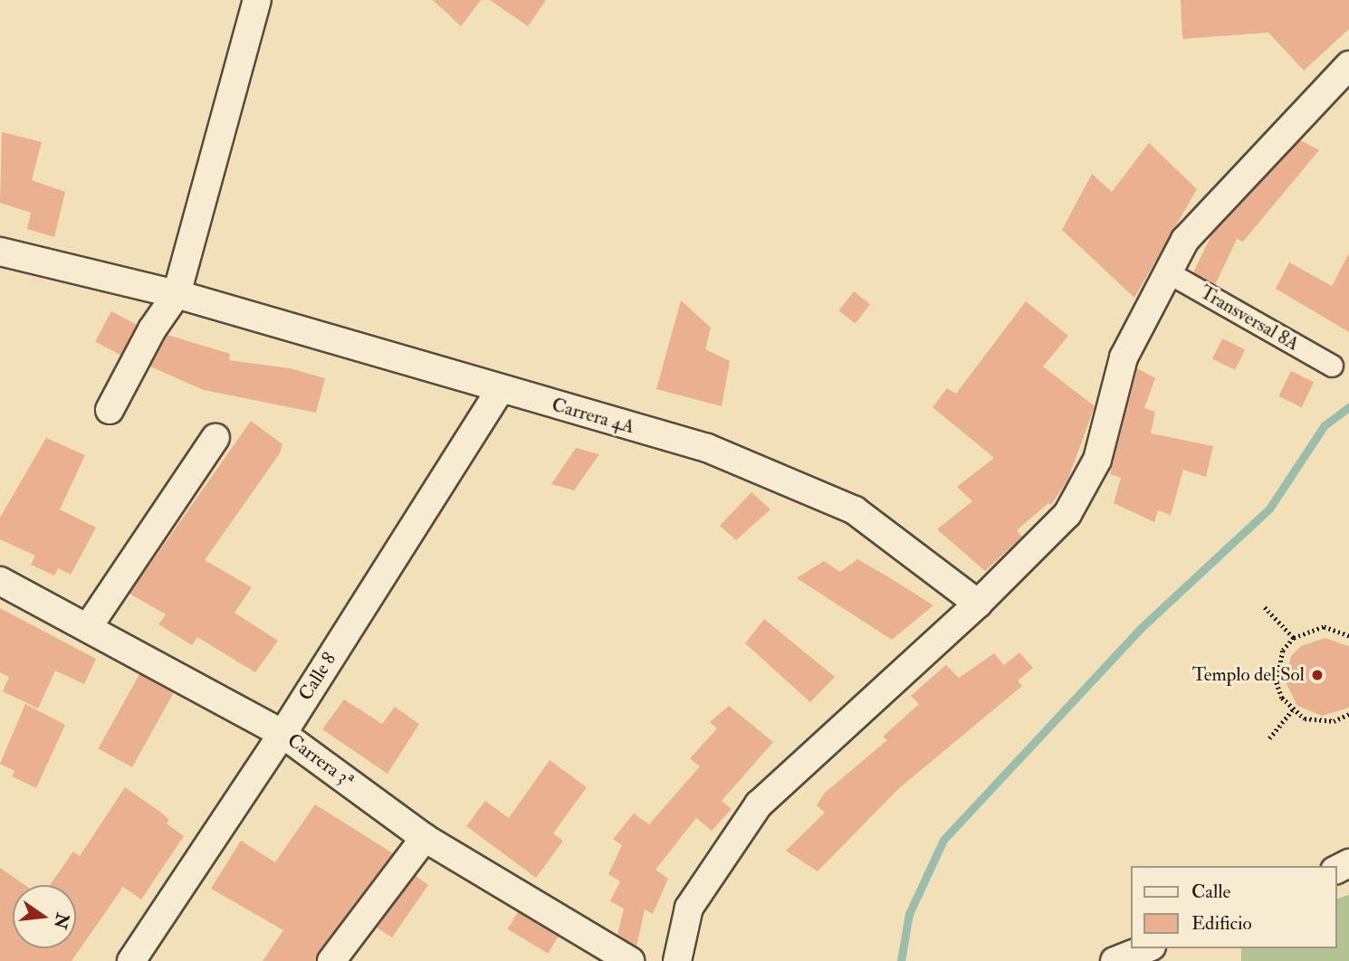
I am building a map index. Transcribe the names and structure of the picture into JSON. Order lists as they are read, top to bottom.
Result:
{
  "streets": {
    "street": [
      "Transversal 8A",
      "Carrera 4A",
      "Calle 8",
      "Carrera 3ª"
    ]
  },
  "crossings": [
    ["Carrera 4A", "Calle 8"],
    ["Calle 8", "Carrera 3ª"]
  ],
  "places": ["Templo del Sol"],
  "legend": ["Calle", "Edificio"],
  "north": "right"
}
